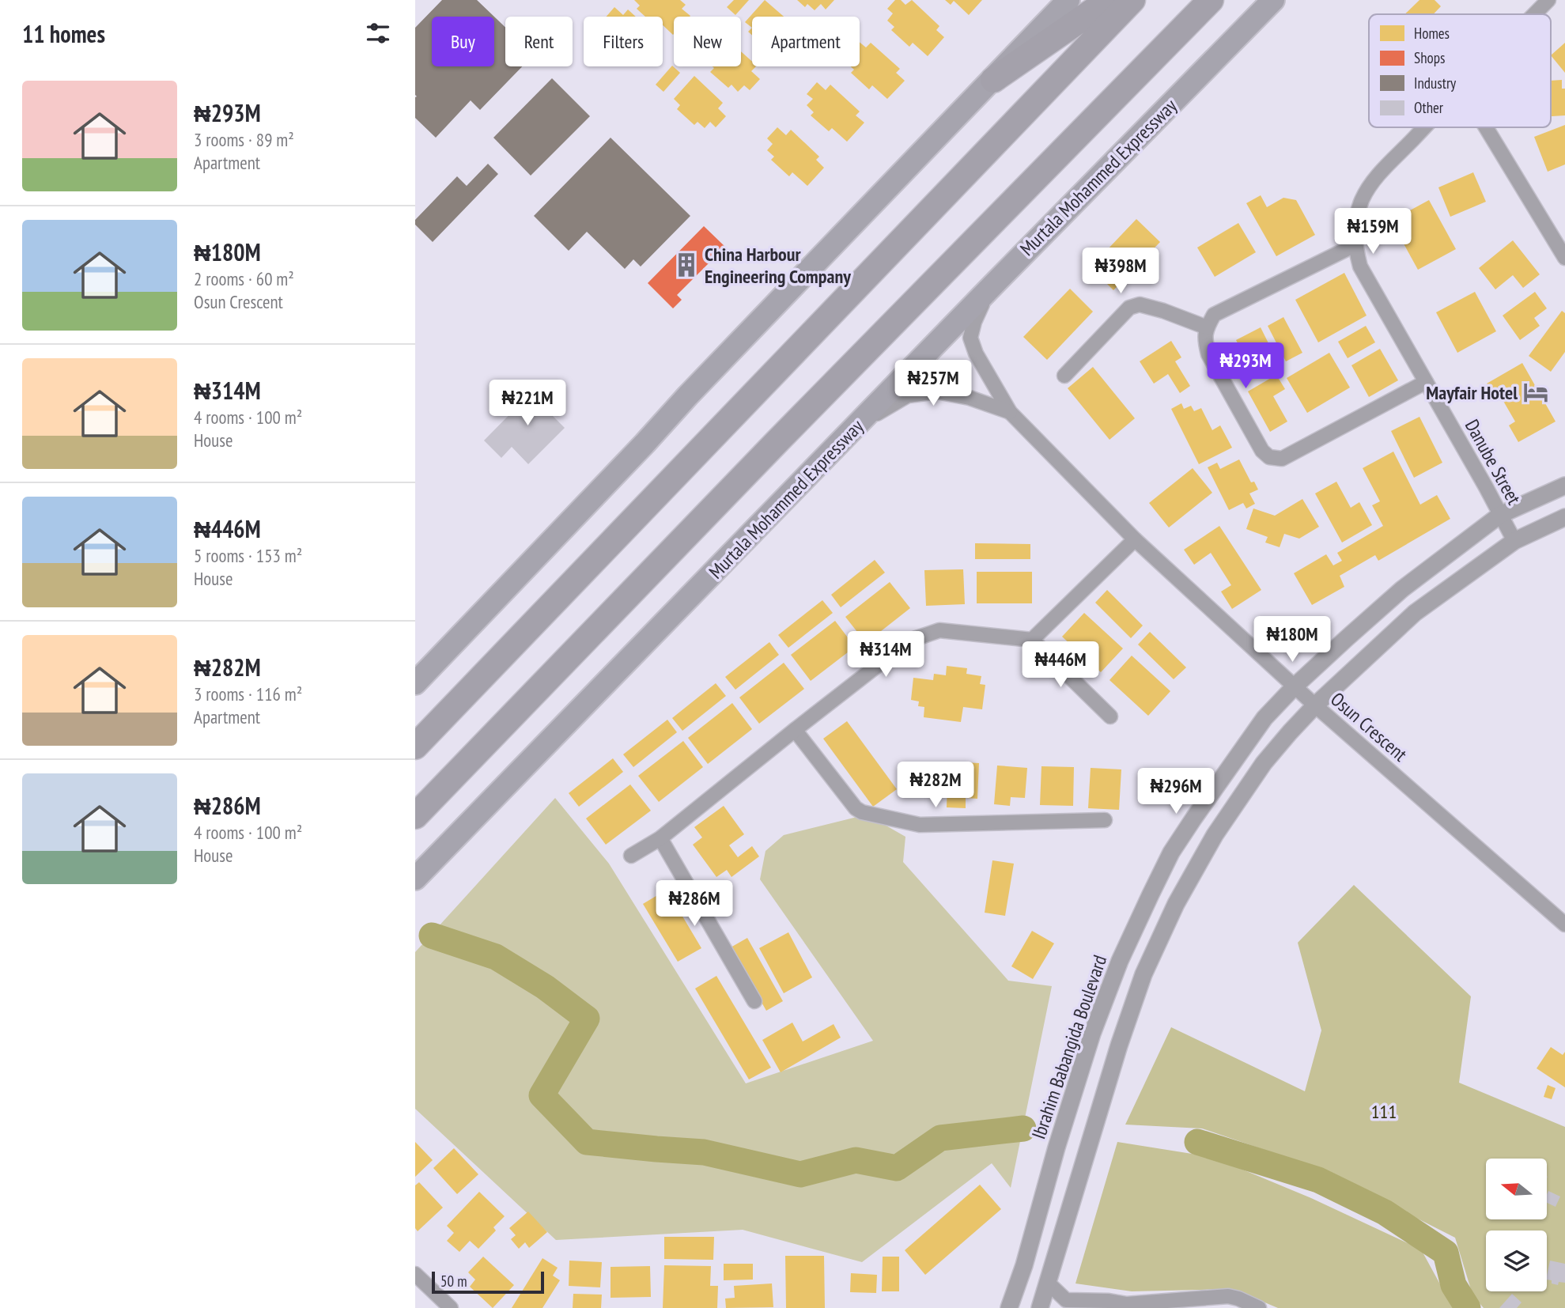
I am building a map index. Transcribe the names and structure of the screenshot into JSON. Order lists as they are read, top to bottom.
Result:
{
  "streets": {
    "highway": ["Murtala Mohammed Expressway"],
    "street": ["Danube Street", "Osun Crescent", "Ibrahim Babangida Boulevard"]
  },
  "crossings": [
    ["Danube Street", "Ibrahim Babangida Boulevard"],
    ["Osun Crescent", "Ibrahim Babangida Boulevard"]
  ],
  "parks": ["111"],
  "places": {
    "building": ["China Harbour Engineering Company"],
    "hotel": ["Mayfair Hotel"]
  },
  "legend": [
    "Homes",
    "Shops",
    "Industry",
    "Other"
  ],
  "scale_bar": "50 m",
  "north": "left",
  "page": {
    "heading": "11 homes",
    "chip": [
      "Buy",
      "Rent",
      "Filters",
      "New",
      "Apartment"
    ],
    "list": [
      {
        "name": "₦293M",
        "note": "3 rooms · 89 m² · Apartment"
      },
      {
        "name": "₦180M",
        "note": "2 rooms · 60 m² · Osun Crescent"
      },
      {
        "name": "₦314M",
        "note": "4 rooms · 100 m² · House"
      },
      {
        "name": "₦446M",
        "note": "5 rooms · 153 m² · House"
      },
      {
        "name": "₦282M",
        "note": "3 rooms · 116 m² · Apartment"
      },
      {
        "name": "₦286M",
        "note": "4 rooms · 100 m² · House"
      }
    ],
    "price": [
      "₦159M",
      "₦398M",
      "₦293M",
      "₦257M",
      "₦221M",
      "₦180M",
      "₦314M",
      "₦446M",
      "₦282M",
      "₦296M",
      "₦286M"
    ],
    "scale": "50 m"
  }
}
